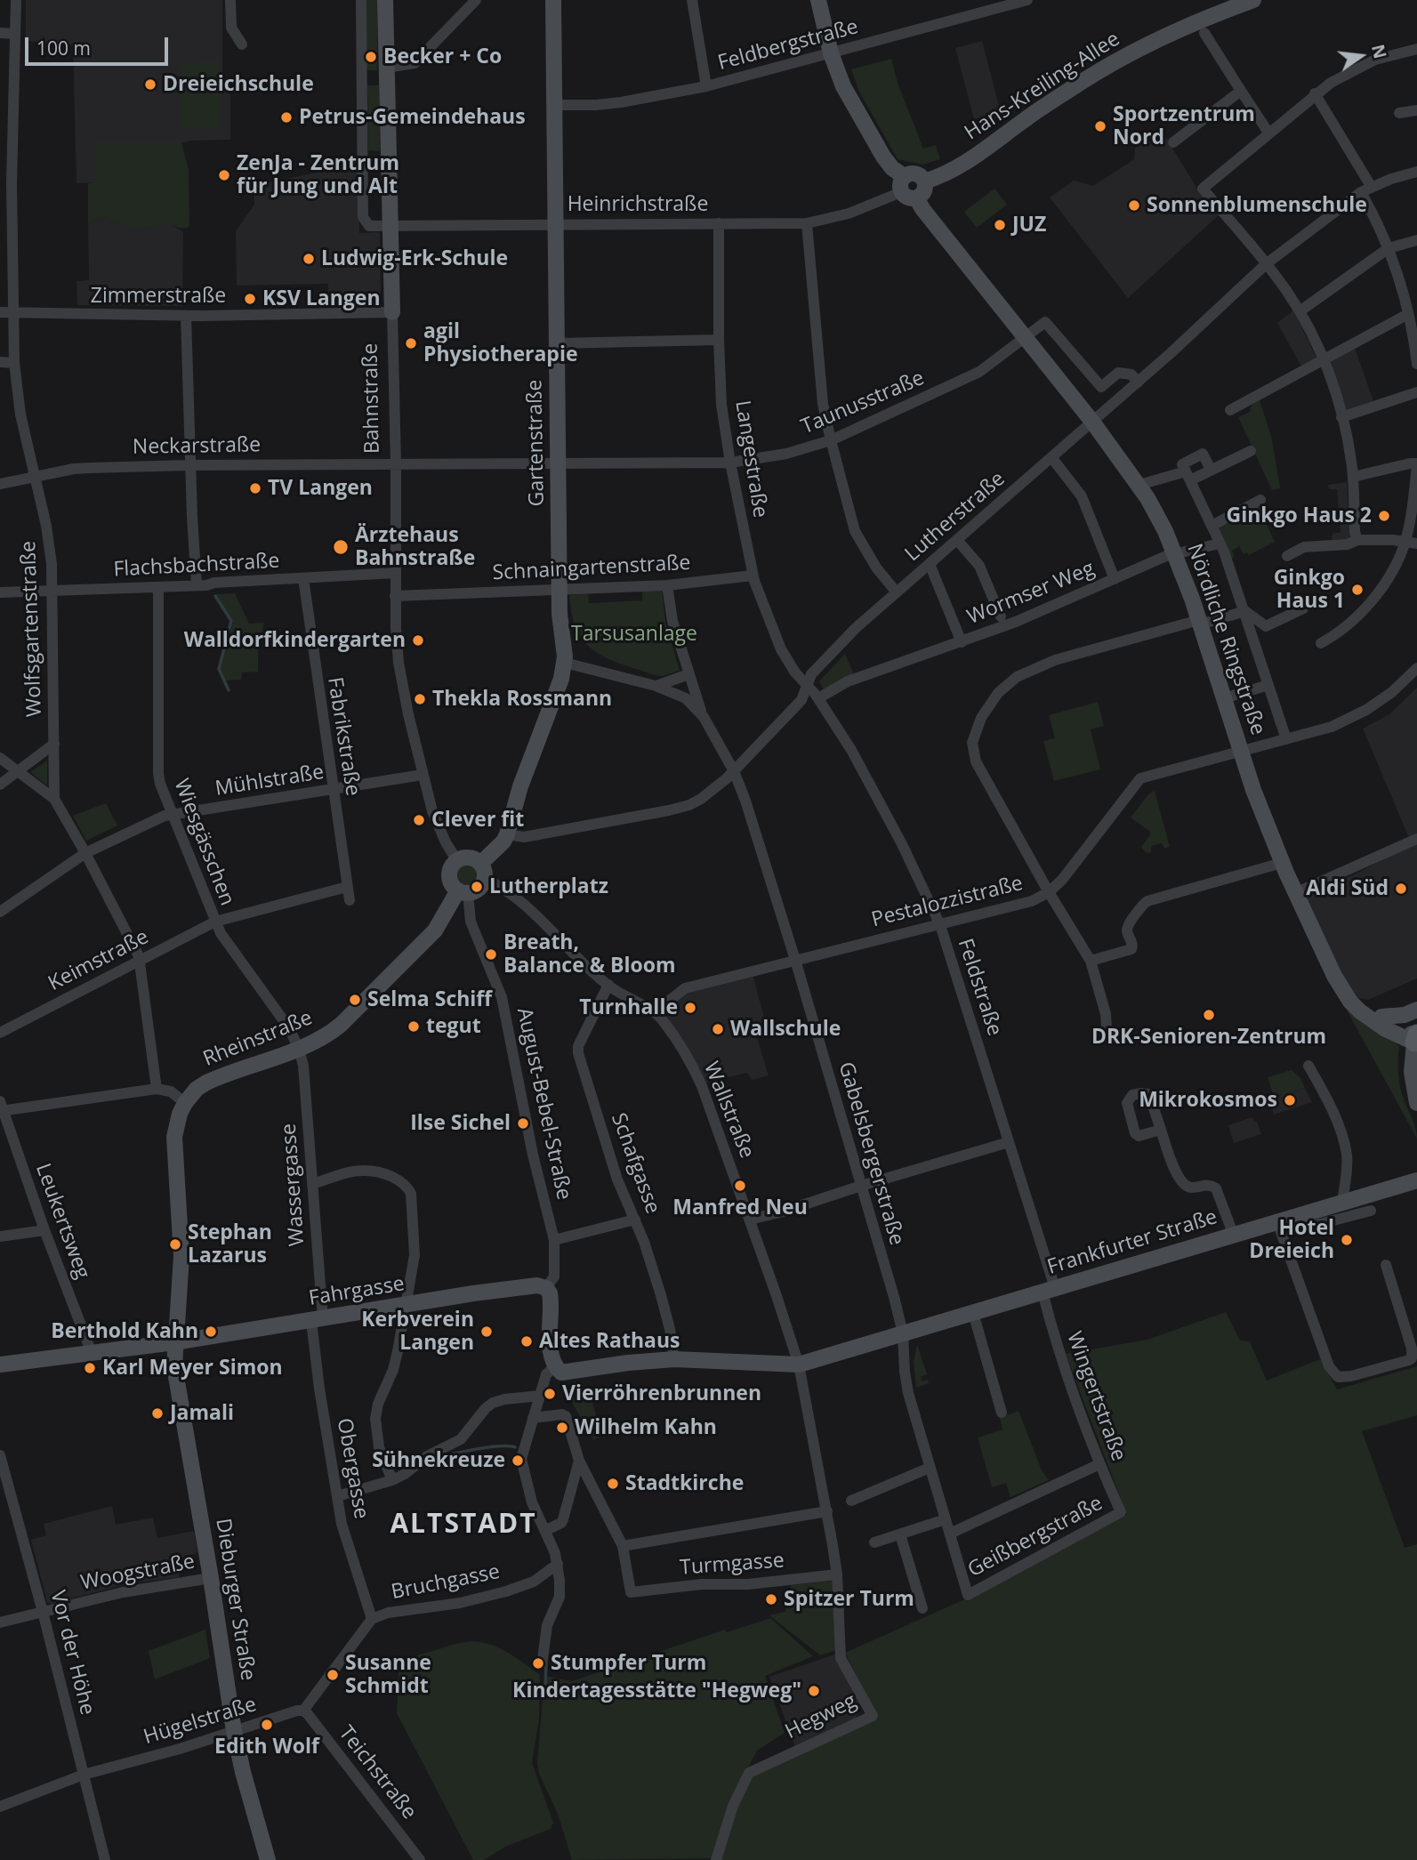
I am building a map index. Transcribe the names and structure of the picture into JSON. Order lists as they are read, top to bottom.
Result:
{
  "streets": {
    "street": [
      "Feldbergstraße",
      "Hans-Kreiling-Allee",
      "Heinrichstraße",
      "Zimmerstraße",
      "Bahnstraße",
      "Taunusstraße",
      "Gartenstraße",
      "Neckarstraße",
      "Langestraße",
      "Lutherstraße",
      "Flachsbachstraße",
      "Schnaingartenstraße",
      "Wormser Weg",
      "Wolfsgartenstraße",
      "Nördliche Ringstraße",
      "Fabrikstraße",
      "Mühlstraße",
      "Wiesgässchen",
      "Pestalozzistraße",
      "Keimstraße",
      "Feldstraße",
      "Rheinstraße",
      "August-Bebel-Straße",
      "Wallstraße",
      "Gabelsbergerstraße",
      "Schafgasse",
      "Wassergasse",
      "Leukertsweg",
      "Frankfurter Straße",
      "Fahrgasse",
      "Wingertstraße",
      "Obergasse",
      "Geißbergstraße",
      "Turmgasse",
      "Woogstraße",
      "Bruchgasse",
      "Dieburger Straße",
      "Vor der Höhe",
      "Hegweg",
      "Hügelstraße",
      "Teichstraße"
    ]
  },
  "crossings": [
    ["Feldbergstraße", "Gartenstraße"],
    ["Feldbergstraße", "Nördliche Ringstraße"],
    ["Heinrichstraße", "Bahnstraße"],
    ["Heinrichstraße", "Gartenstraße"],
    ["Heinrichstraße", "Langestraße"],
    ["Heinrichstraße", "Nördliche Ringstraße"],
    ["Zimmerstraße", "Bahnstraße"],
    ["Zimmerstraße", "Wolfsgartenstraße"],
    ["Bahnstraße", "Taunusstraße"],
    ["Bahnstraße", "Gartenstraße"],
    ["Bahnstraße", "Neckarstraße"],
    ["Bahnstraße", "Flachsbachstraße"],
    ["Bahnstraße", "Schnaingartenstraße"],
    ["Bahnstraße", "Mühlstraße"],
    ["Bahnstraße", "Rheinstraße"],
    ["Bahnstraße", "August-Bebel-Straße"],
    ["Bahnstraße", "Wallstraße"],
    ["Taunusstraße", "Gartenstraße"],
    ["Taunusstraße", "Neckarstraße"],
    ["Taunusstraße", "Langestraße"],
    ["Taunusstraße", "Lutherstraße"],
    ["Taunusstraße", "Nördliche Ringstraße"],
    ["Gartenstraße", "Lutherstraße"],
    ["Gartenstraße", "Schnaingartenstraße"],
    ["Gartenstraße", "Rheinstraße"],
    ["Gartenstraße", "August-Bebel-Straße"],
    ["Gartenstraße", "Wallstraße"],
    ["Neckarstraße", "Wolfsgartenstraße"],
    ["Langestraße", "Lutherstraße"],
    ["Langestraße", "Schnaingartenstraße"],
    ["Langestraße", "Feldstraße"],
    ["Lutherstraße", "Wormser Weg"],
    ["Lutherstraße", "Nördliche Ringstraße"],
    ["Lutherstraße", "Feldstraße"],
    ["Lutherstraße", "Gabelsbergerstraße"],
    ["Flachsbachstraße", "Wolfsgartenstraße"],
    ["Flachsbachstraße", "Fabrikstraße"],
    ["Flachsbachstraße", "Wiesgässchen"],
    ["Wormser Weg", "Nördliche Ringstraße"],
    ["Wormser Weg", "Feldstraße"],
    ["Wolfsgartenstraße", "Mühlstraße"],
    ["Wolfsgartenstraße", "Keimstraße"],
    ["Nördliche Ringstraße", "Pestalozzistraße"],
    ["Fabrikstraße", "Mühlstraße"],
    ["Fabrikstraße", "Keimstraße"],
    ["Mühlstraße", "Wiesgässchen"],
    ["Wiesgässchen", "Keimstraße"],
    ["Wiesgässchen", "Rheinstraße"],
    ["Wiesgässchen", "Wassergasse"],
    ["Pestalozzistraße", "Feldstraße"],
    ["Pestalozzistraße", "Wallstraße"],
    ["Pestalozzistraße", "Gabelsbergerstraße"],
    ["Feldstraße", "Frankfurter Straße"],
    ["Feldstraße", "Wingertstraße"],
    ["Rheinstraße", "August-Bebel-Straße"],
    ["Rheinstraße", "Wallstraße"],
    ["Rheinstraße", "Wassergasse"],
    ["Rheinstraße", "Fahrgasse"],
    ["Rheinstraße", "Dieburger Straße"],
    ["August-Bebel-Straße", "Wallstraße"],
    ["August-Bebel-Straße", "Fahrgasse"],
    ["Wallstraße", "Schafgasse"],
    ["Wallstraße", "Frankfurter Straße"],
    ["Wallstraße", "Hegweg"],
    ["Gabelsbergerstraße", "Frankfurter Straße"],
    ["Gabelsbergerstraße", "Geißbergstraße"],
    ["Schafgasse", "Frankfurter Straße"],
    ["Wassergasse", "Fahrgasse"],
    ["Wassergasse", "Obergasse"],
    ["Leukertsweg", "Fahrgasse"],
    ["Frankfurter Straße", "Wingertstraße"],
    ["Frankfurter Straße", "Hegweg"],
    ["Fahrgasse", "Obergasse"],
    ["Fahrgasse", "Dieburger Straße"],
    ["Wingertstraße", "Geißbergstraße"],
    ["Obergasse", "Bruchgasse"],
    ["Turmgasse", "Hegweg"],
    ["Woogstraße", "Dieburger Straße"],
    ["Woogstraße", "Vor der Höhe"],
    ["Dieburger Straße", "Hügelstraße"],
    ["Vor der Höhe", "Hügelstraße"],
    ["Hügelstraße", "Teichstraße"]
  ],
  "districts": ["ALTSTADT"],
  "parks": ["Tarsusanlage"],
  "places": [
    "Becker + Co",
    "Dreieichschule",
    "Petrus-Gemeindehaus",
    "Sportzentrum Nord",
    "ZenJa - Zentrum für Jung und Alt",
    "Sonnenblumenschule",
    "JUZ",
    "Ludwig-Erk-Schule",
    "KSV Langen",
    "agil Physiotherapie",
    "TV Langen",
    "Ginkgo Haus 2",
    "Ärztehaus Bahnstraße",
    "Ginkgo Haus 1",
    "Walldorfkindergarten",
    "Thekla Rossmann",
    "Clever fit",
    "Lutherplatz",
    "Aldi Süd",
    "Breath, Balance & Bloom",
    "Selma Schiff",
    "Turnhalle",
    "DRK-Senioren-Zentrum",
    "tegut",
    "Wallschule",
    "Mikrokosmos",
    "Ilse Sichel",
    "Manfred Neu",
    "Hotel Dreieich",
    "Stephan Lazarus",
    "Berthold Kahn",
    "Kerbverein Langen",
    "Altes Rathaus",
    "Karl Meyer Simon",
    "Vierröhrenbrunnen",
    "Jamali",
    "Wilhelm Kahn",
    "Sühnekreuze",
    "Stadtkirche",
    "Spitzer Turm",
    "Stumpfer Turm",
    "Susanne Schmidt",
    "Kindertagesstätte \"Hegweg\"",
    "Edith Wolf"
  ],
  "scale_bar": "100 m",
  "north": "right"
}
